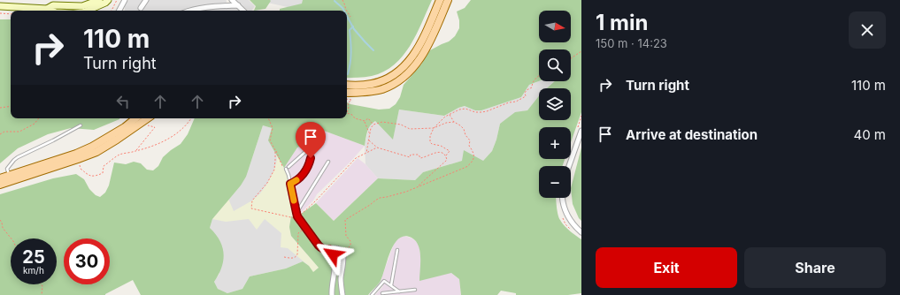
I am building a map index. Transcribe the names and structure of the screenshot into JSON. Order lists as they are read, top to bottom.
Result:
{
  "north": "right",
  "page": {
    "heading": ["1 min", "150 m · 14:23"],
    "map_buttons": ["+", "−"],
    "turn": ["110 m", "Turn right"],
    "list": [
      {
        "name": "Turn right",
        "value": "110 m"
      },
      {
        "name": "Arrive at destination",
        "value": "40 m"
      }
    ],
    "speed": "25 km/h",
    "limit": "30",
    "buttons": ["Exit", "Share"]
  }
}
